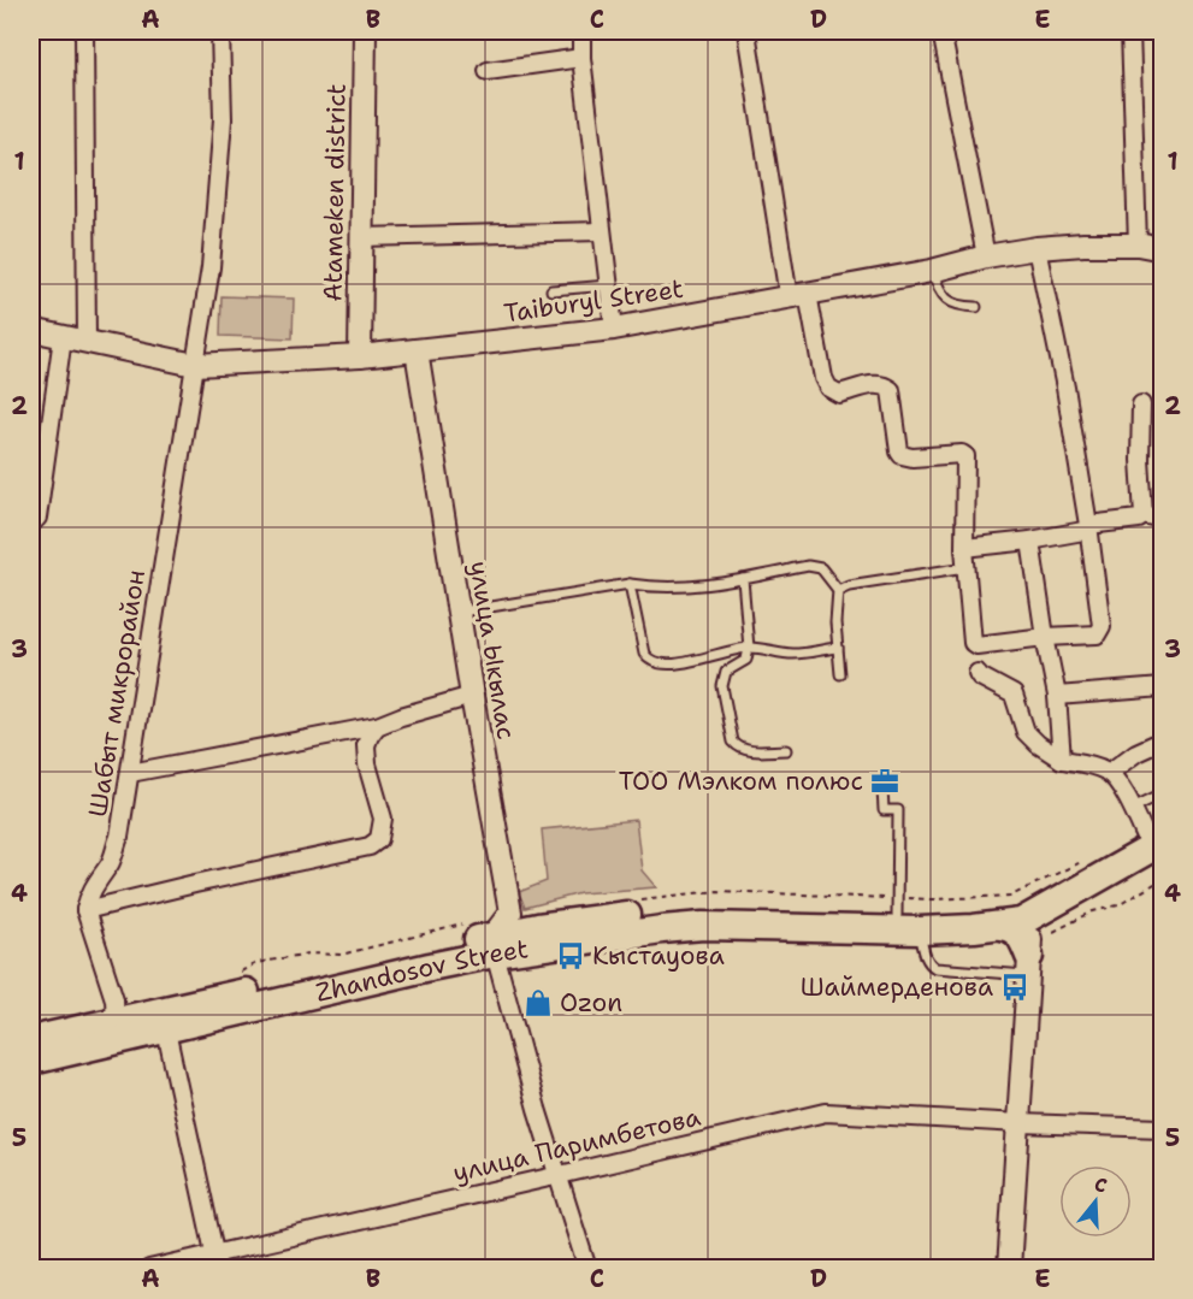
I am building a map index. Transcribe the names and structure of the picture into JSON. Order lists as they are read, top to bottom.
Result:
{
  "streets": {
    "main road": ["Zhandosov Street"],
    "street": [
      "Atameken district",
      "Taiburyl Street",
      "улица Ыкылас",
      "Шабыт микрорайон",
      "улица Паримбетова"
    ]
  },
  "crossings": [
    ["Atameken district", "Taiburyl Street"],
    ["Taiburyl Street", "улица Ыкылас"],
    ["Taiburyl Street", "Шабыт микрорайон"],
    ["улица Ыкылас", "Zhandosov Street"]
  ],
  "places": {
    "office": ["ТОО Мэлком полюс"],
    "bus stop": ["Кыстауова", "Шаймерденова"],
    "shop": ["Ozon"]
  },
  "north": "top",
  "grid": {
    "columns": [
      "A",
      "B",
      "C",
      "D",
      "E"
    ],
    "rows": [
      "1",
      "2",
      "3",
      "4",
      "5"
    ]
  }
}
